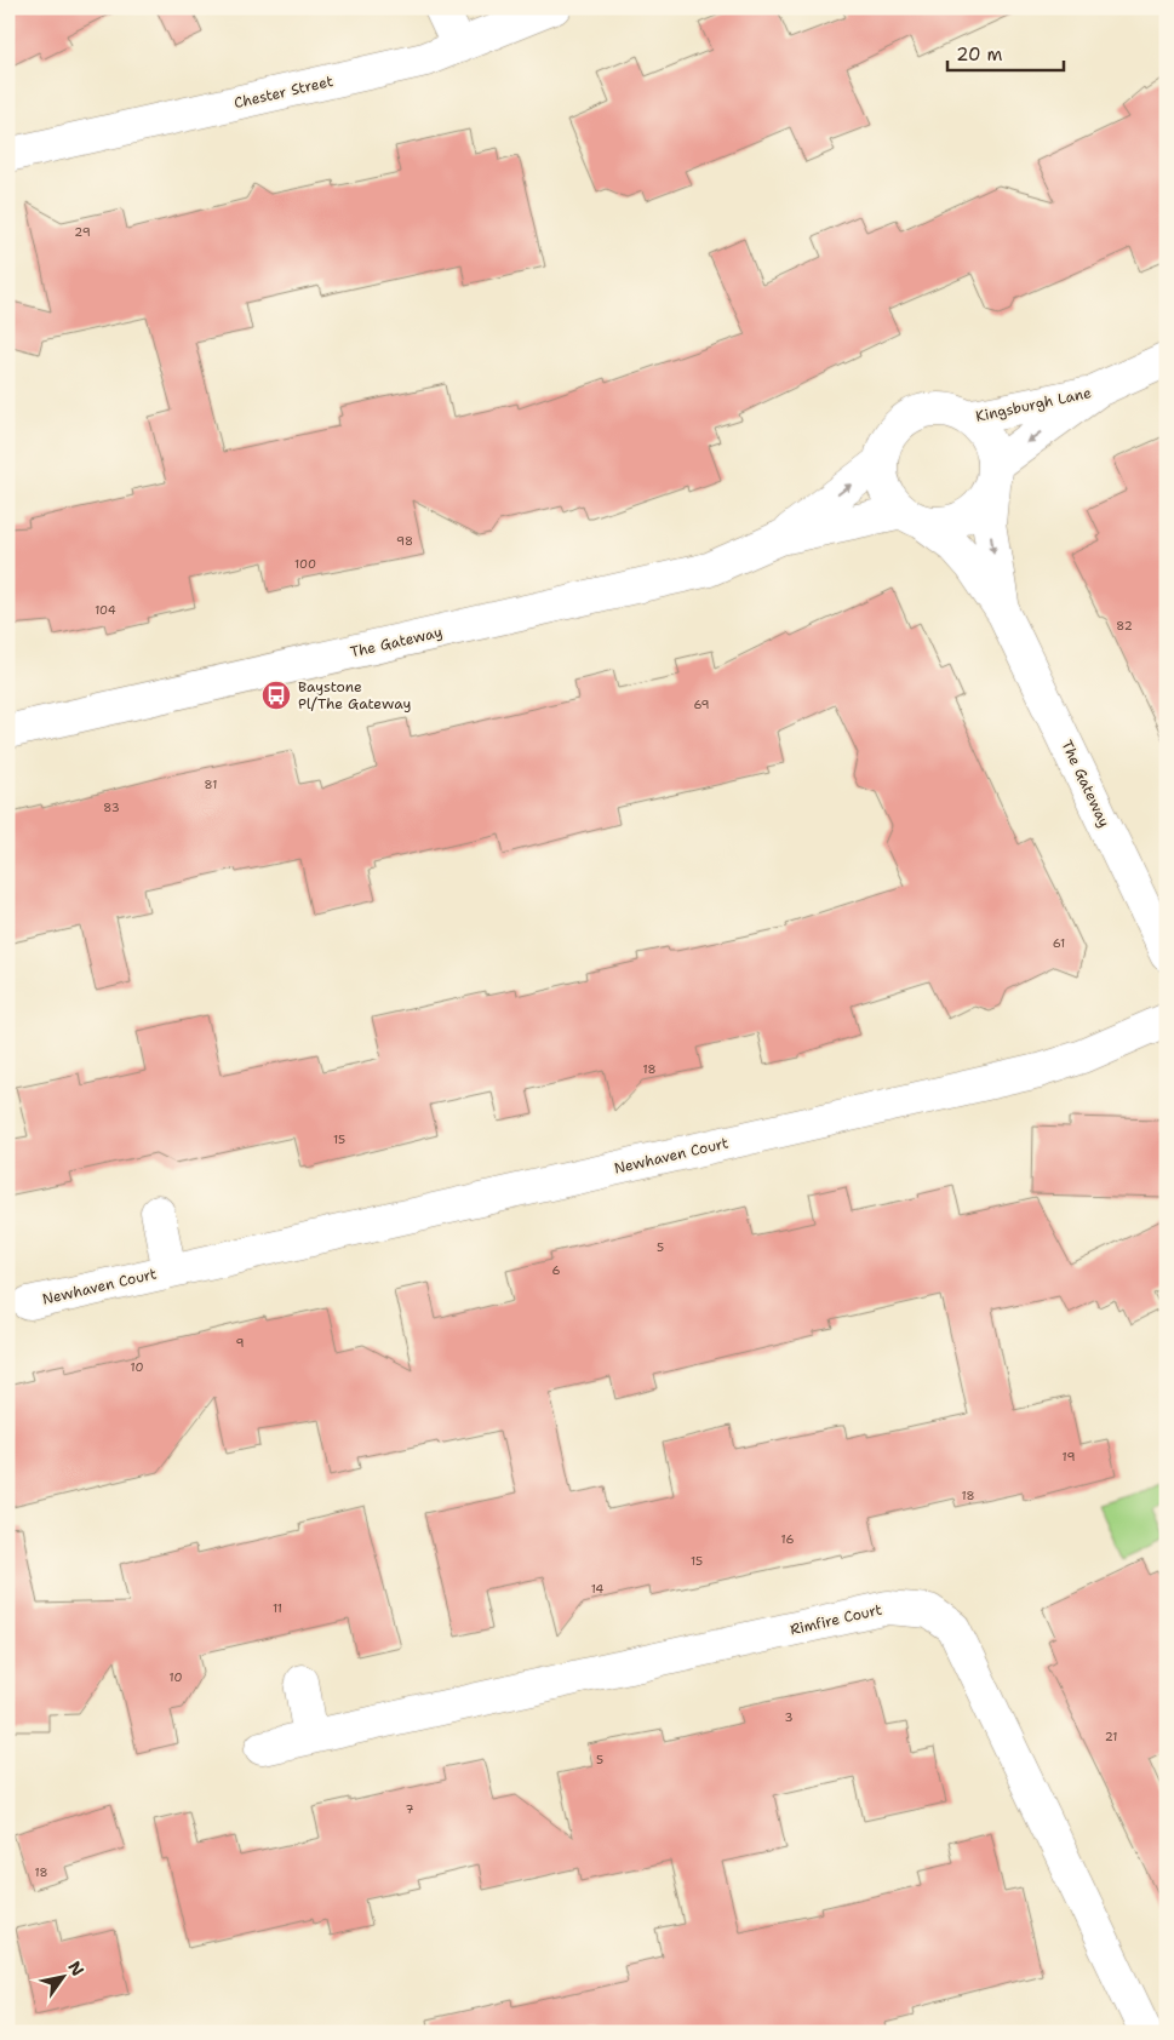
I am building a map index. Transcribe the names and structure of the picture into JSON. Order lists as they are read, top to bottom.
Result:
{
  "streets": {
    "street": [
      "Chester Street",
      "Kingsburgh Lane",
      "The Gateway",
      "Newhaven Court",
      "Rimfire Court"
    ]
  },
  "crossings": [
    ["Kingsburgh Lane", "The Gateway"]
  ],
  "one_way": ["Kingsburgh Lane"],
  "places": {
    "bus stop": ["Baystone Pl/The Gateway"]
  },
  "house_numbers": [
    "29",
    "98",
    "100",
    "104",
    "82",
    "69",
    "81",
    "83",
    "61",
    "18",
    "15",
    "5",
    "6",
    "9",
    "10",
    "19",
    "18",
    "16",
    "15",
    "14",
    "11",
    "10",
    "3",
    "21",
    "5",
    "7",
    "18"
  ],
  "scale_bar": "20 m",
  "north": "top right"
}
